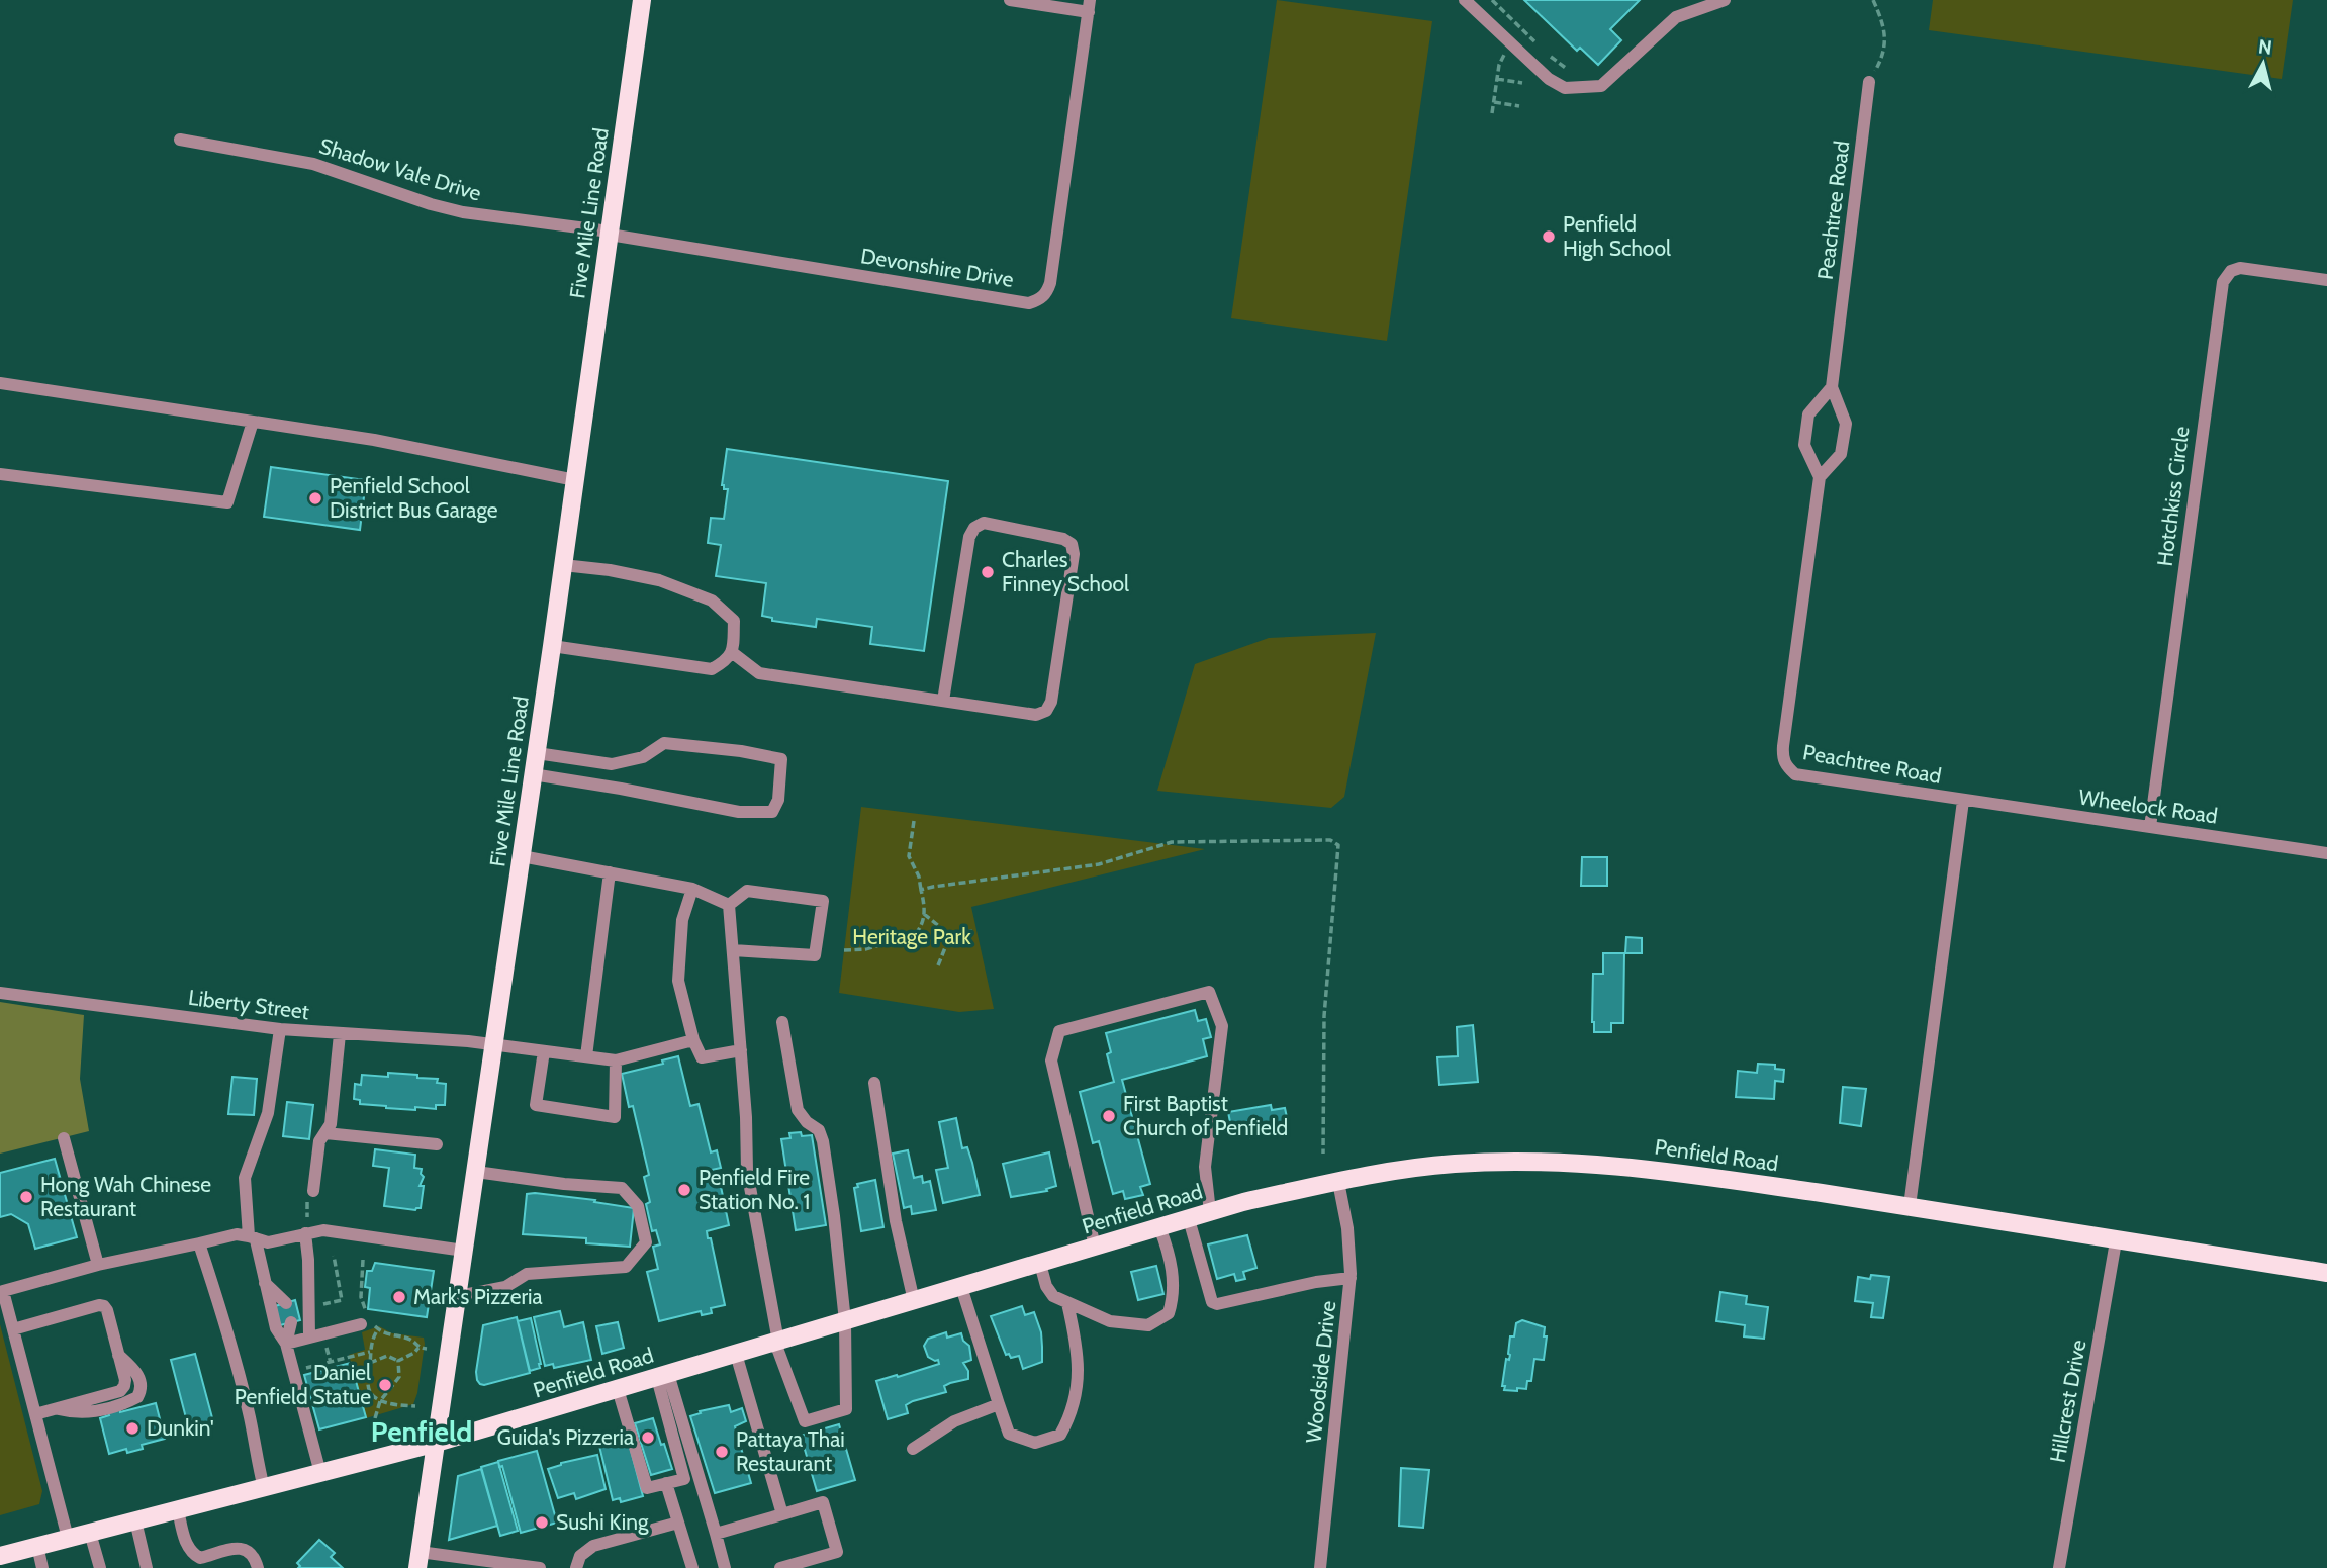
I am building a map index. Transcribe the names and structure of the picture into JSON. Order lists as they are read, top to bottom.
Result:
{
  "streets": {
    "main road": ["Five Mile Line Road", "Penfield Road"],
    "street": [
      "Shadow Vale Drive",
      "Peachtree Road",
      "Devonshire Drive",
      "Hotchkiss Circle",
      "Wheelock Road",
      "Liberty Street",
      "Woodside Drive",
      "Hillcrest Drive"
    ]
  },
  "crossings": [
    ["Shadow Vale Drive", "Five Mile Line Road"],
    ["Shadow Vale Drive", "Devonshire Drive"],
    ["Peachtree Road", "Wheelock Road"],
    ["Peachtree Road", "Penfield Road"],
    ["Five Mile Line Road", "Devonshire Drive"],
    ["Five Mile Line Road", "Liberty Street"],
    ["Five Mile Line Road", "Penfield Road"],
    ["Hotchkiss Circle", "Wheelock Road"],
    ["Penfield Road", "Woodside Drive"],
    ["Penfield Road", "Hillcrest Drive"]
  ],
  "districts": ["Penfield"],
  "parks": ["Heritage Park"],
  "places": [
    "Penfield High School",
    "Penfield School District Bus Garage",
    "Charles Finney School",
    "First Baptist Church of Penfield",
    "Penfield Fire Station No. 1",
    "Hong Wah Chinese Restaurant",
    "Mark's Pizzeria",
    "Daniel Penfield Statue",
    "Dunkin'",
    "Guida's Pizzeria",
    "Pattaya Thai Restaurant",
    "Sushi King"
  ],
  "north": "top"
}
